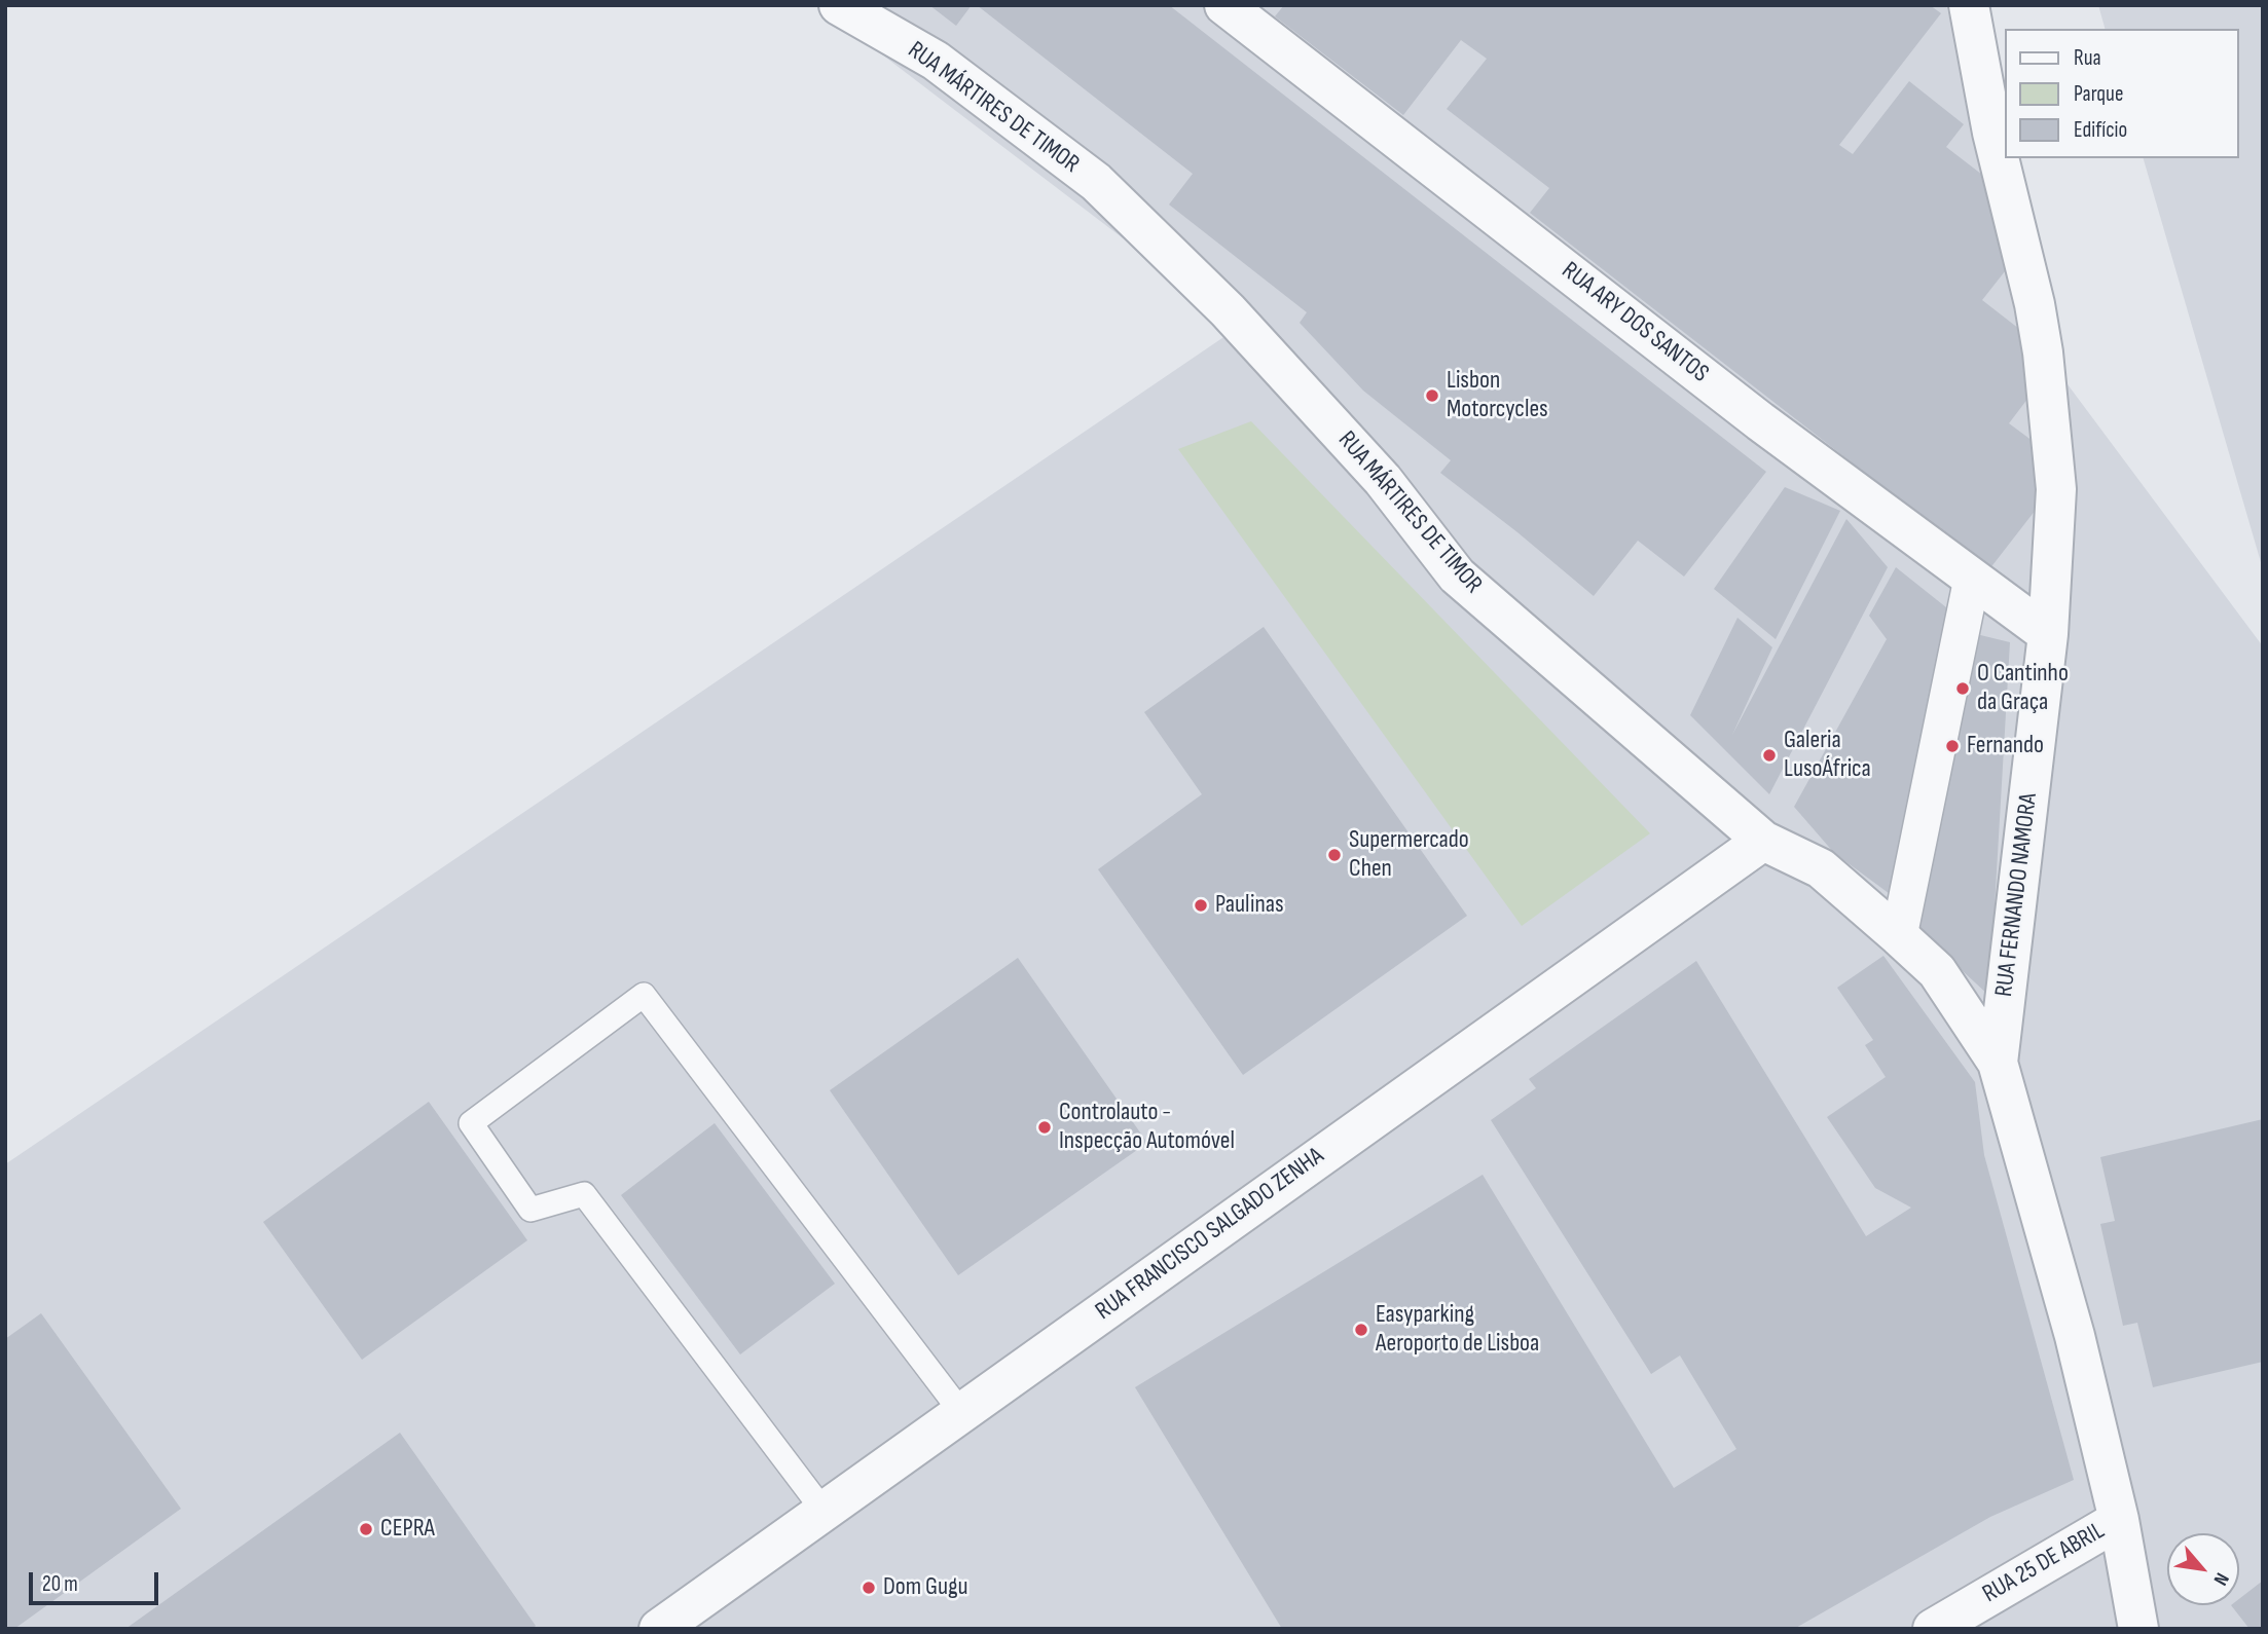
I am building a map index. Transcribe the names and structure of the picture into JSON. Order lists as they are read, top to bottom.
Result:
{
  "streets": {
    "street": [
      "RUA MÁRTIRES DE TIMOR",
      "RUA ARY DOS SANTOS",
      "RUA FERNANDO NAMORA",
      "RUA FRANCISCO SALGADO ZENHA",
      "RUA 25 DE ABRIL"
    ]
  },
  "crossings": [
    ["RUA MÁRTIRES DE TIMOR", "RUA FERNANDO NAMORA"],
    ["RUA MÁRTIRES DE TIMOR", "RUA FRANCISCO SALGADO ZENHA"],
    ["RUA ARY DOS SANTOS", "RUA FERNANDO NAMORA"],
    ["RUA FERNANDO NAMORA", "RUA 25 DE ABRIL"]
  ],
  "places": [
    "Lisbon Motorcycles",
    "O Cantinho da Graça",
    "Fernando",
    "Galeria LusoÁfrica",
    "Supermercado Chen",
    "Paulinas",
    "Controlauto - Inspecção Automóvel",
    "Easyparking Aeroporto de Lisboa",
    "CEPRA",
    "Dom Gugu"
  ],
  "legend": ["Rua", "Parque", "Edifício"],
  "scale_bar": "20 m",
  "north": "bottom right"
}
